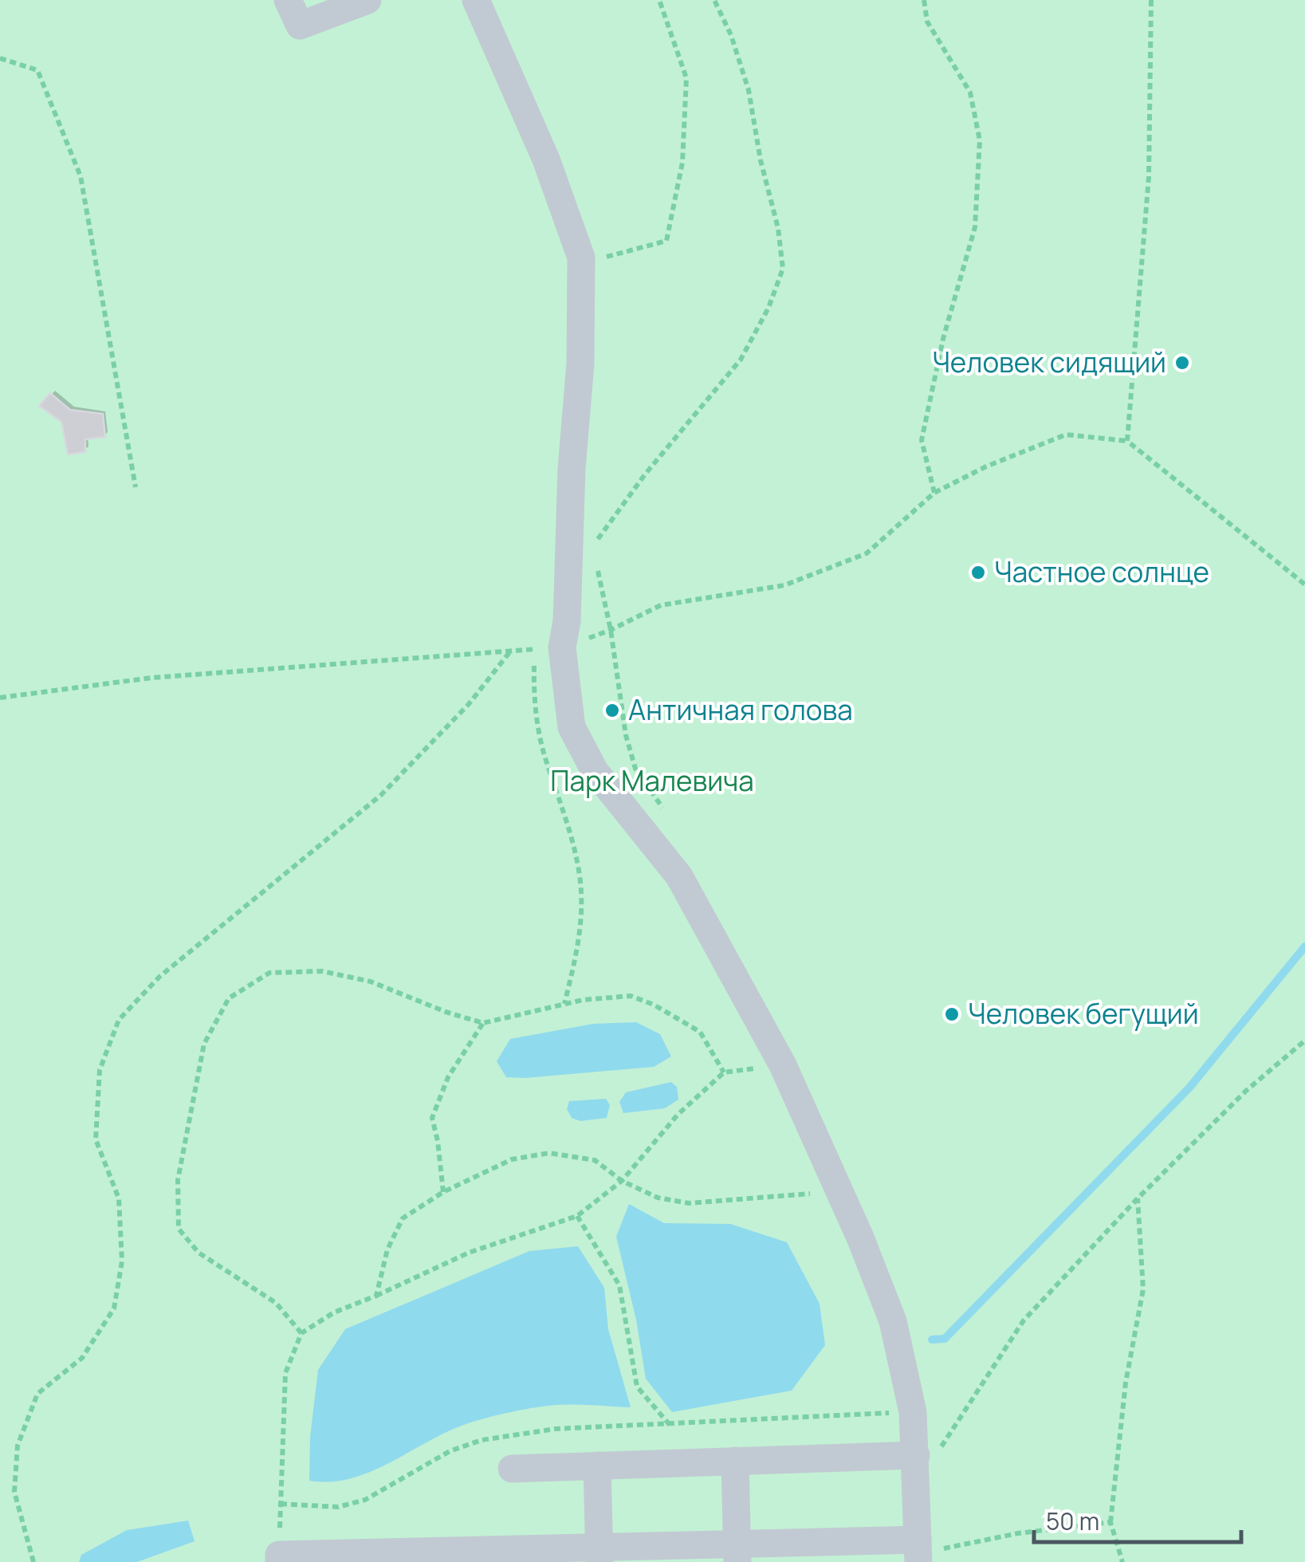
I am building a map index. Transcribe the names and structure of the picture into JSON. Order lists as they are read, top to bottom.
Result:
{
  "parks": ["Парк Малевича"],
  "places": [
    "Человек сидящий",
    "Частное солнце",
    "Античная голова",
    "Человек бегущий"
  ],
  "scale_bar": "50 m"
}
